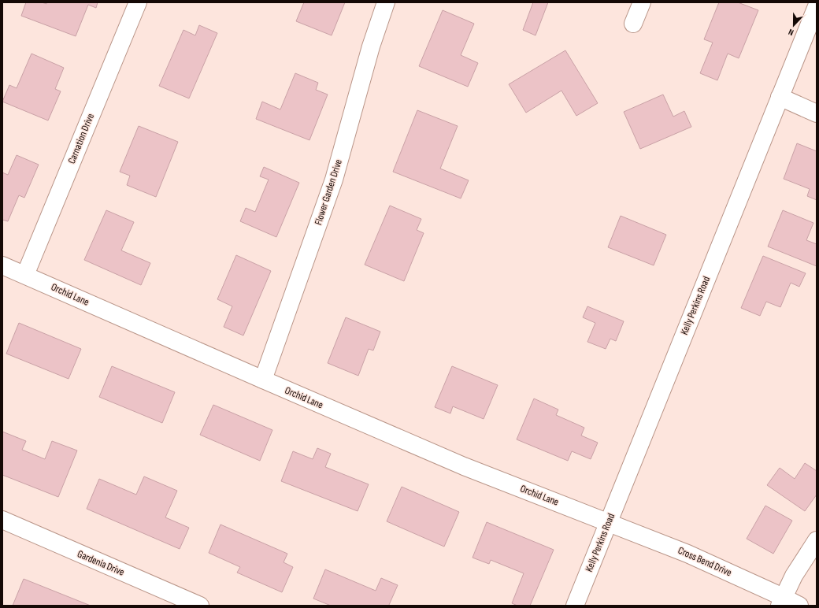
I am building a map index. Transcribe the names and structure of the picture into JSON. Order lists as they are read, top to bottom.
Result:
{
  "streets": {
    "street": [
      "Carnation Drive",
      "Flower Garden Drive",
      "Orchid Lane",
      "Kelly Perkins Road",
      "Cross Bend Drive",
      "Gardenia Drive"
    ]
  },
  "crossings": [
    ["Carnation Drive", "Orchid Lane"],
    ["Flower Garden Drive", "Orchid Lane"],
    ["Orchid Lane", "Kelly Perkins Road"],
    ["Orchid Lane", "Cross Bend Drive"],
    ["Kelly Perkins Road", "Cross Bend Drive"]
  ],
  "north": "bottom"
}
